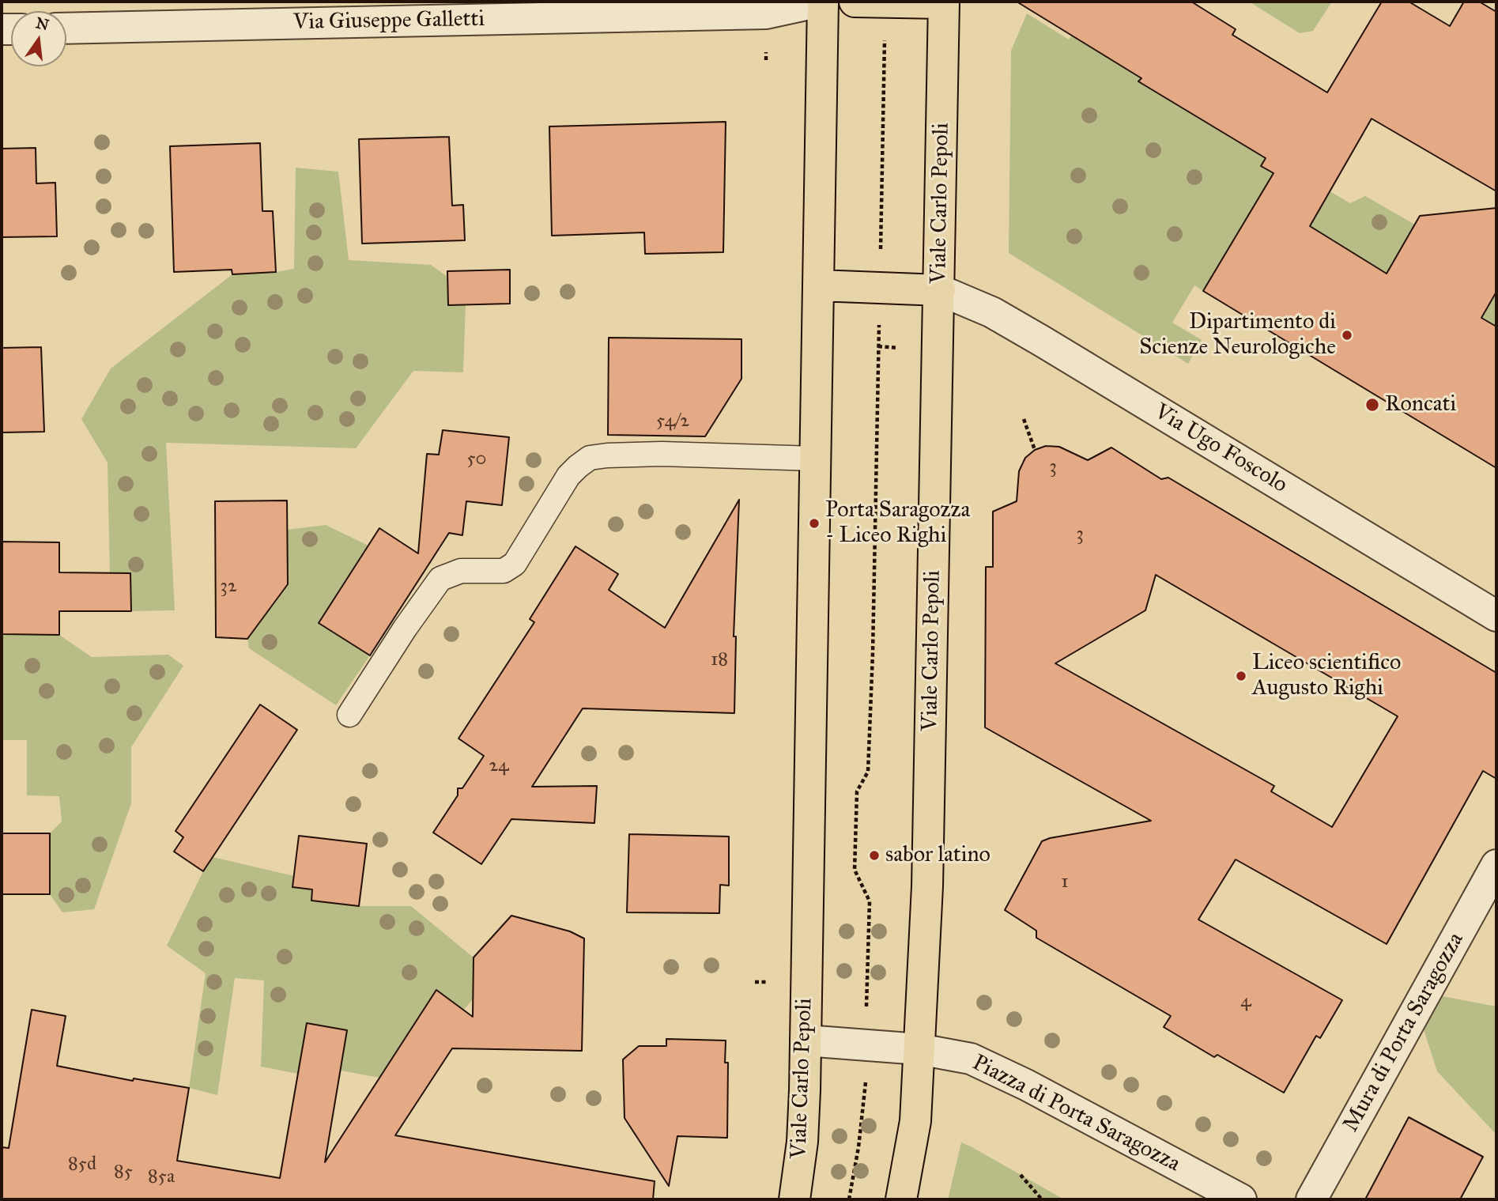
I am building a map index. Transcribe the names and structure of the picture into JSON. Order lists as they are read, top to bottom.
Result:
{
  "streets": {
    "main road": ["Viale Carlo Pepoli"],
    "street": [
      "Via Giuseppe Galletti",
      "Via Ugo Foscolo",
      "Mura di Porta Saragozza",
      "Piazza di Porta Saragozza"
    ]
  },
  "crossings": [
    ["Via Giuseppe Galletti", "Viale Carlo Pepoli"],
    ["Viale Carlo Pepoli", "Via Ugo Foscolo"],
    ["Viale Carlo Pepoli", "Piazza di Porta Saragozza"]
  ],
  "places": [
    "Dipartimento di Scienze Neurologiche",
    "Roncati",
    "Porta Saragozza - Liceo Righi",
    "Liceo scientifico Augusto Righi",
    "sabor latino"
  ],
  "house_numbers": [
    "54/2",
    "50",
    "3",
    "3",
    "32",
    "18",
    "24",
    "1",
    "4",
    "85d",
    "85",
    "85a"
  ],
  "north": "top"
}
